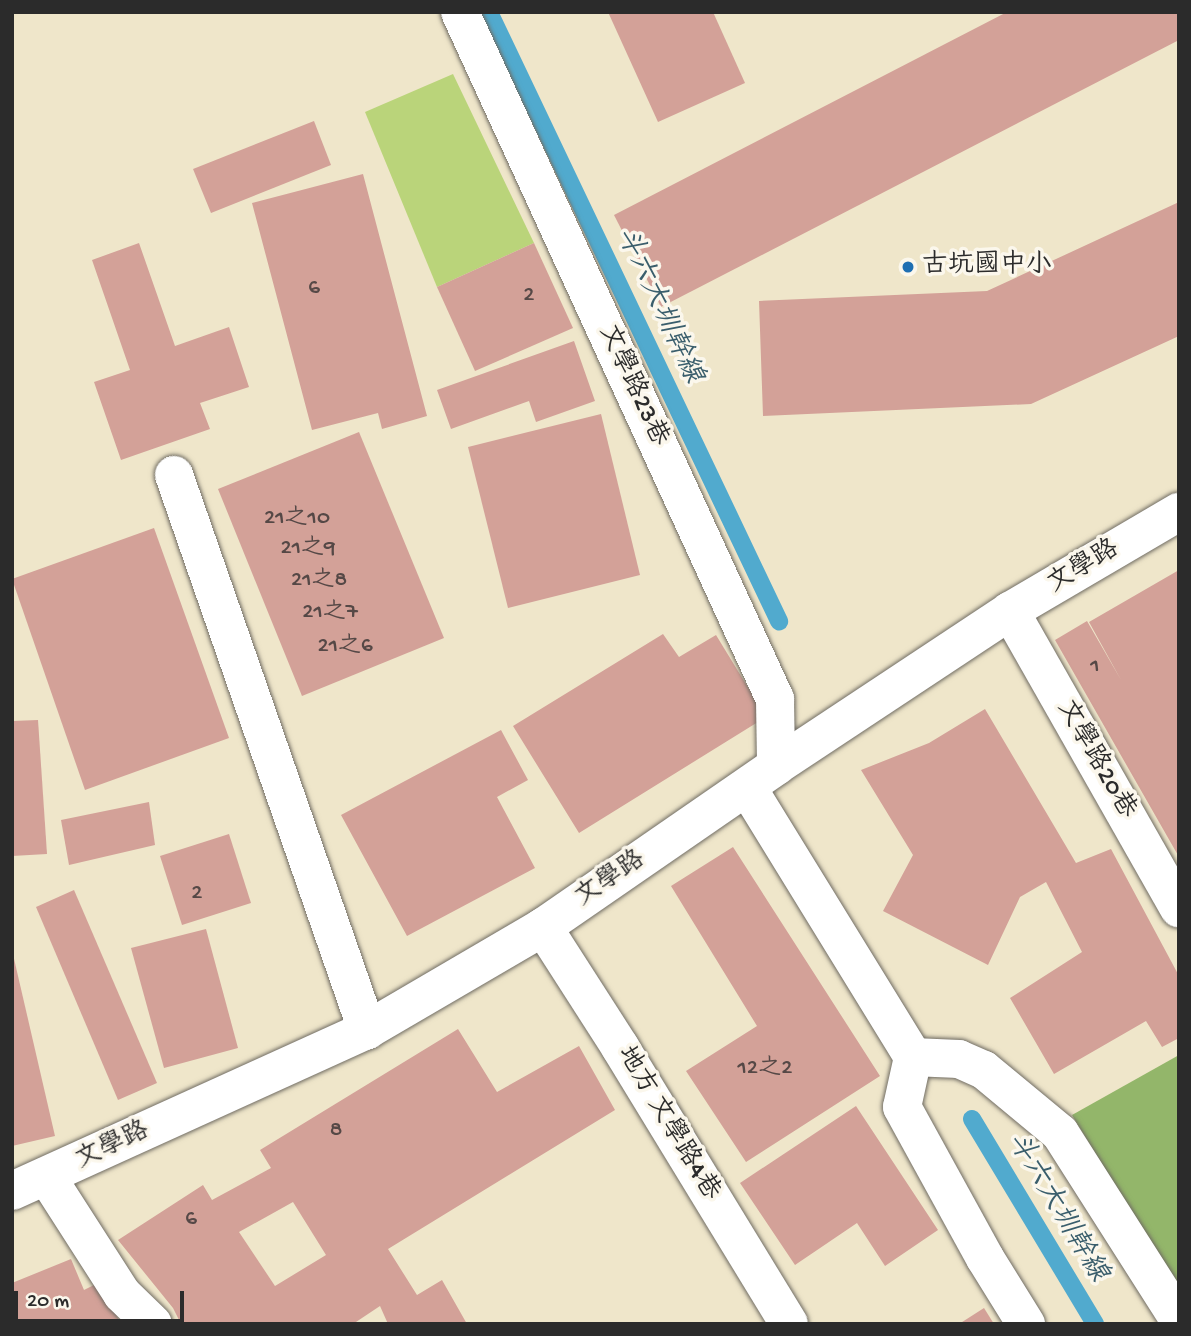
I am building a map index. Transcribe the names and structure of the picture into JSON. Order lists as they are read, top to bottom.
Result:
{
  "streets": {
    "street": [
      "文學路23巷",
      "文學路",
      "文學路20巷",
      "地方 文學路4巷"
    ]
  },
  "crossings": [
    ["文學路23巷", "文學路"],
    ["文學路", "文學路20巷"],
    ["文學路", "地方 文學路4巷"]
  ],
  "water": ["斗六大圳幹線"],
  "places": ["古坑國中小"],
  "house_numbers": [
    "6",
    "2",
    "21之10",
    "21之9",
    "21之8",
    "21之7",
    "21之6",
    "1",
    "2",
    "12之2",
    "8",
    "6"
  ],
  "scale_bar": "20 m"
}
